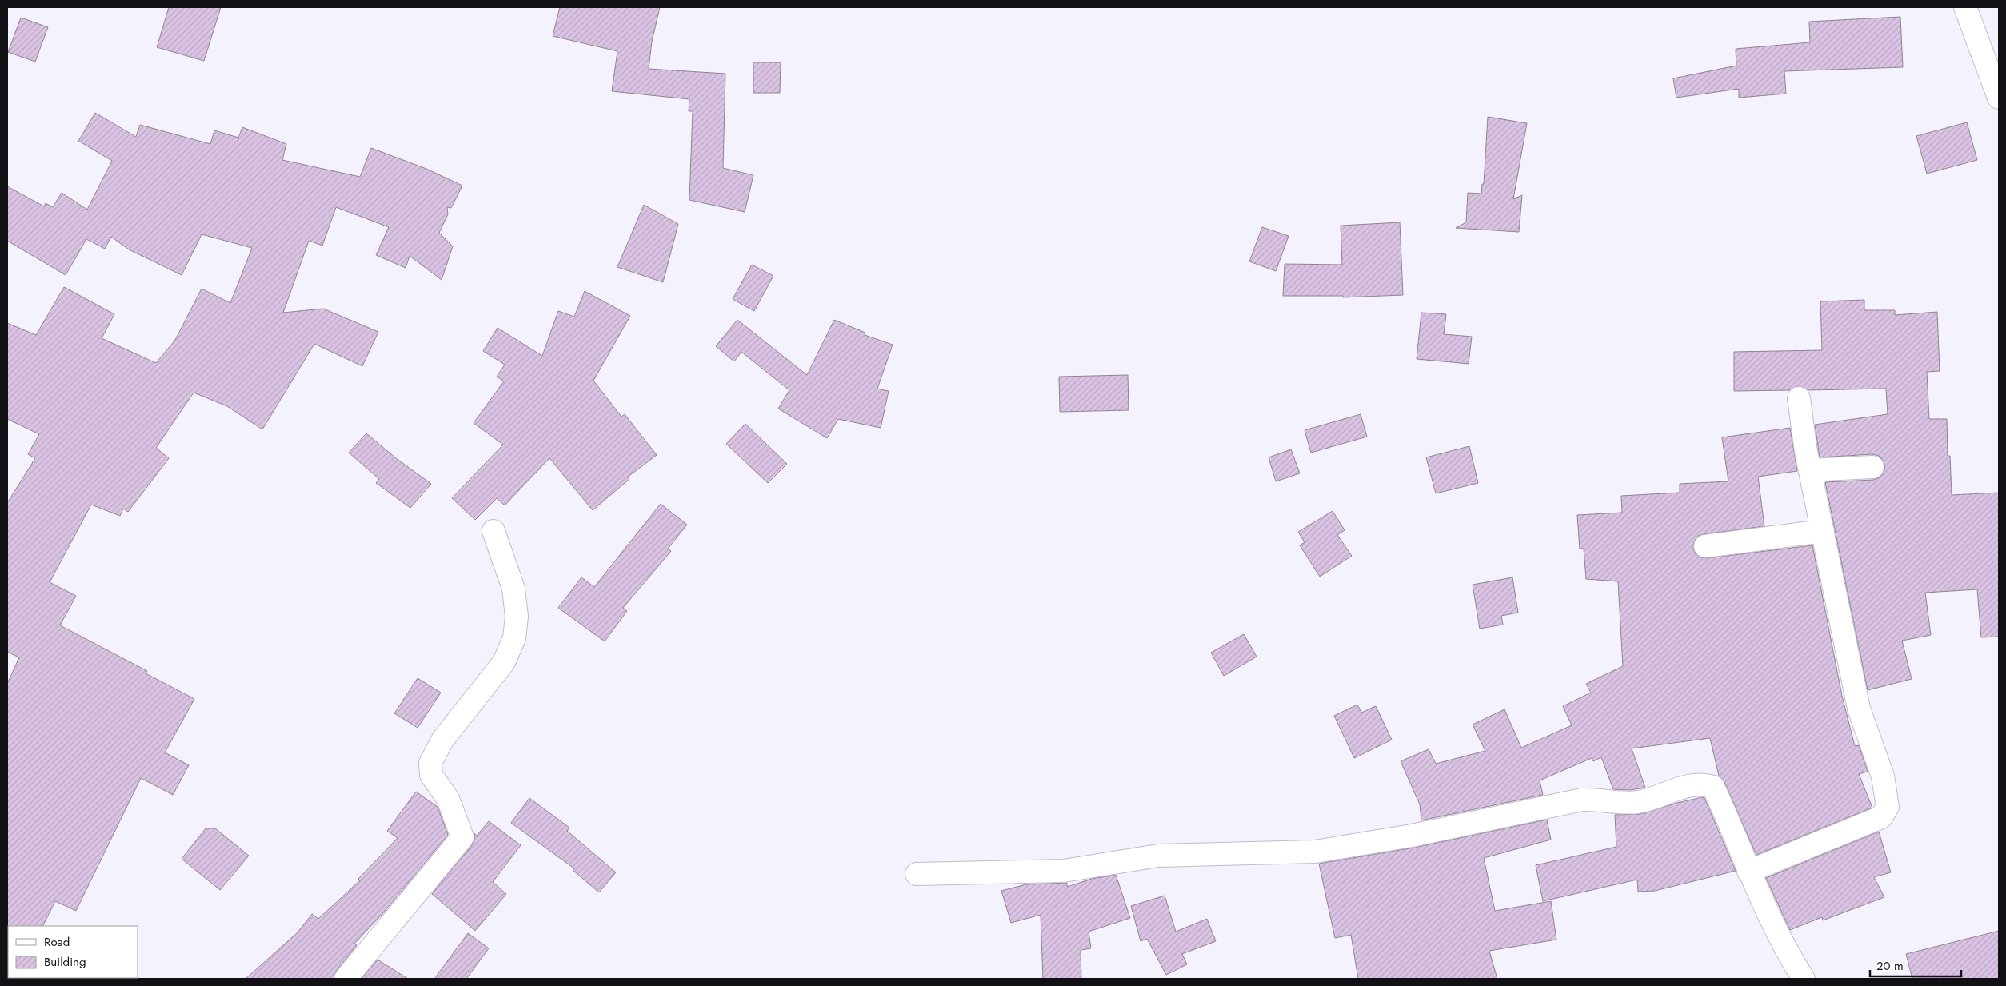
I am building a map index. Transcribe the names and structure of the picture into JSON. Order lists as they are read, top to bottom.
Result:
{
  "legend": ["Road", "Building"],
  "scale_bar": "20 m"
}
